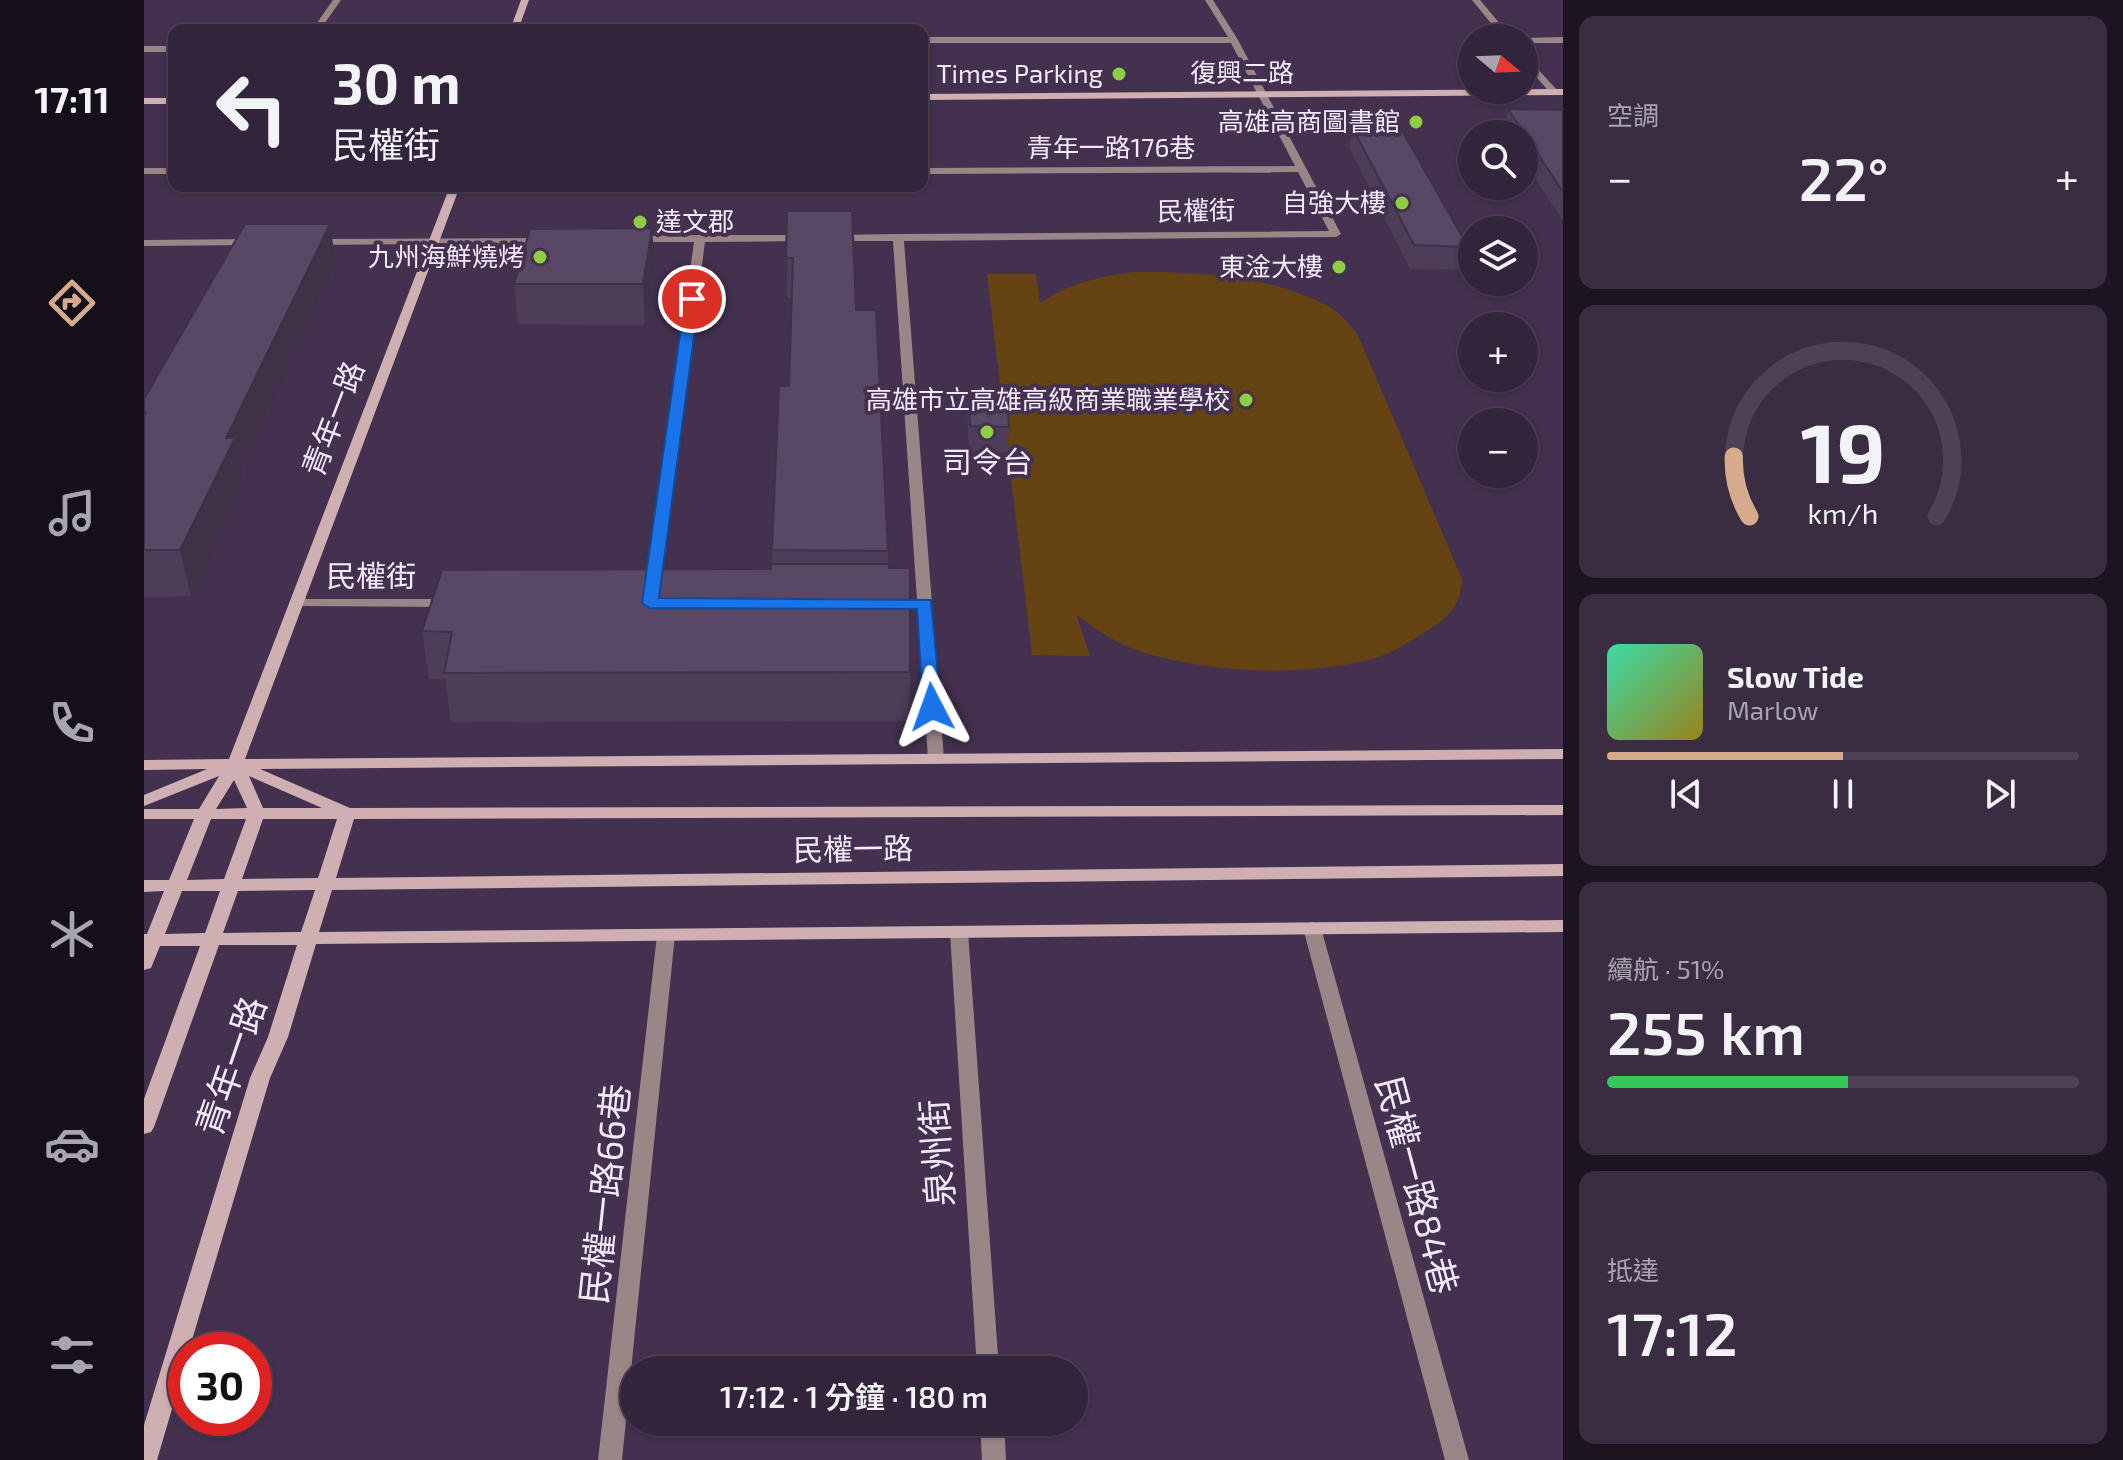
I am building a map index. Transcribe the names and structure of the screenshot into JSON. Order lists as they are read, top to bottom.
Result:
{
  "streets": {
    "street": [
      "復興二路",
      "青年一路176巷",
      "民權街",
      "青年一路",
      "民權一路",
      "泉州街",
      "民權一路84巷",
      "民權一路66巷"
    ]
  },
  "crossings": [
    ["復興二路", "民權街"],
    ["青年一路176巷", "民權街"],
    ["民權街", "青年一路"],
    ["青年一路", "民權一路"]
  ],
  "places": [
    "Times Parking",
    "高雄高商圖書館",
    "自強大樓",
    "達文郡",
    "九州海鮮燒烤",
    "東淦大樓",
    "高雄市立高雄高級商業職業學校",
    "司令台"
  ],
  "north": "right",
  "page": {
    "tabs": "17:11",
    "tile": [
      "空調",
      ["續航 · 51%", "255 km"],
      ["抵達", "17:12"]
    ],
    "map_buttons": ["+", "−"],
    "turn": ["30 m", "民權街"],
    "heat": ["−", "22°", "+"],
    "song": ["Slow Tide", "Marlow"],
    "limit": "30",
    "trip": "17:12 · 1 分鐘 · 180 m",
    "gauge": ["19", "km/h"]
  }
}
